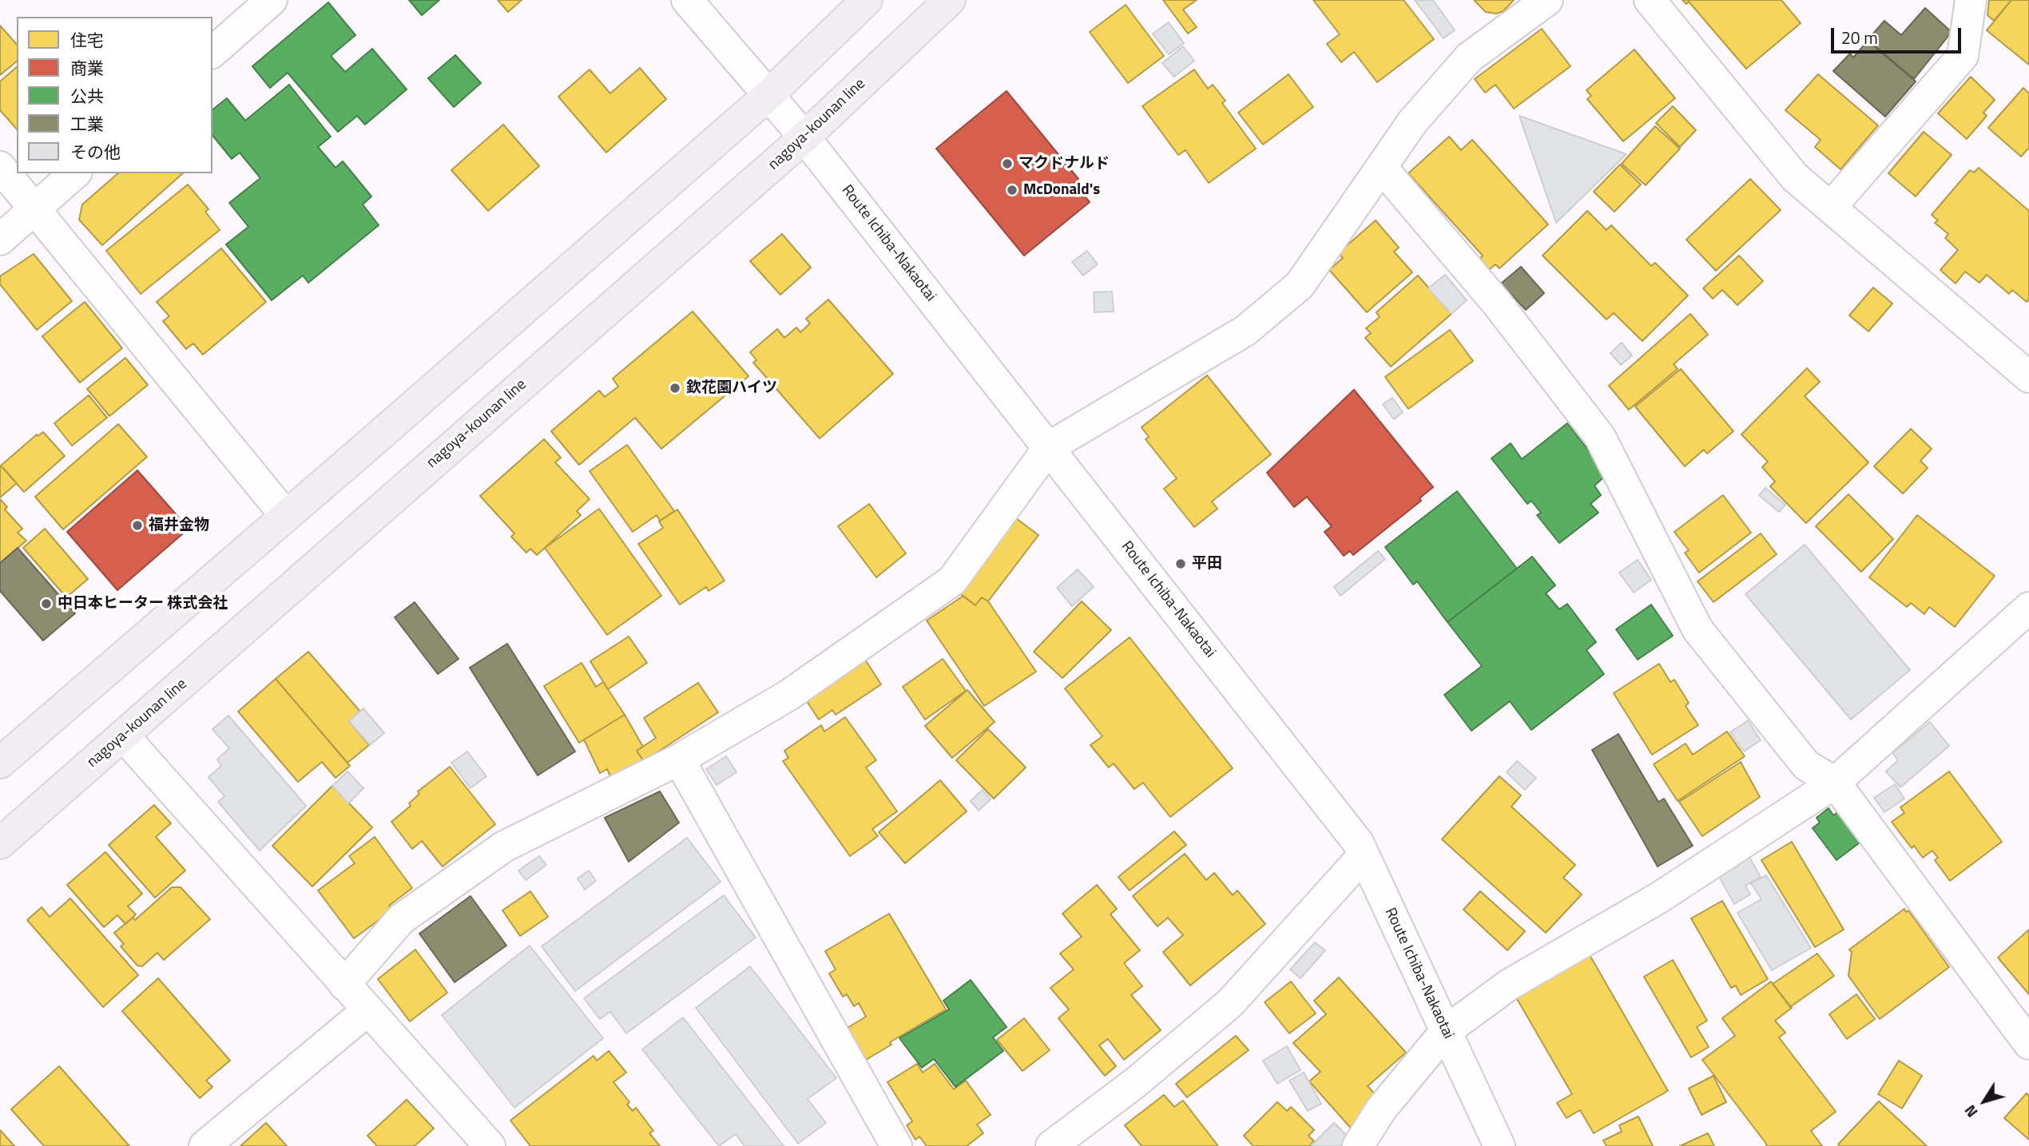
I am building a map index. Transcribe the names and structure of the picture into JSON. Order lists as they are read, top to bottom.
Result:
{
  "streets": {
    "main road": ["nagoya-kounan line"],
    "street": ["Route Ichiba-Nakaotai"]
  },
  "crossings": [
    ["nagoya-kounan line", "Route Ichiba-Nakaotai"]
  ],
  "places": [
    "マクドナルド",
    "McDonald's",
    "欽花園ハイツ",
    "福井金物",
    "平田",
    "中日本ヒーター 株式会社"
  ],
  "legend": [
    "住宅",
    "商業",
    "公共",
    "工業",
    "その他"
  ],
  "scale_bar": "20 m",
  "north": "bottom left"
}
